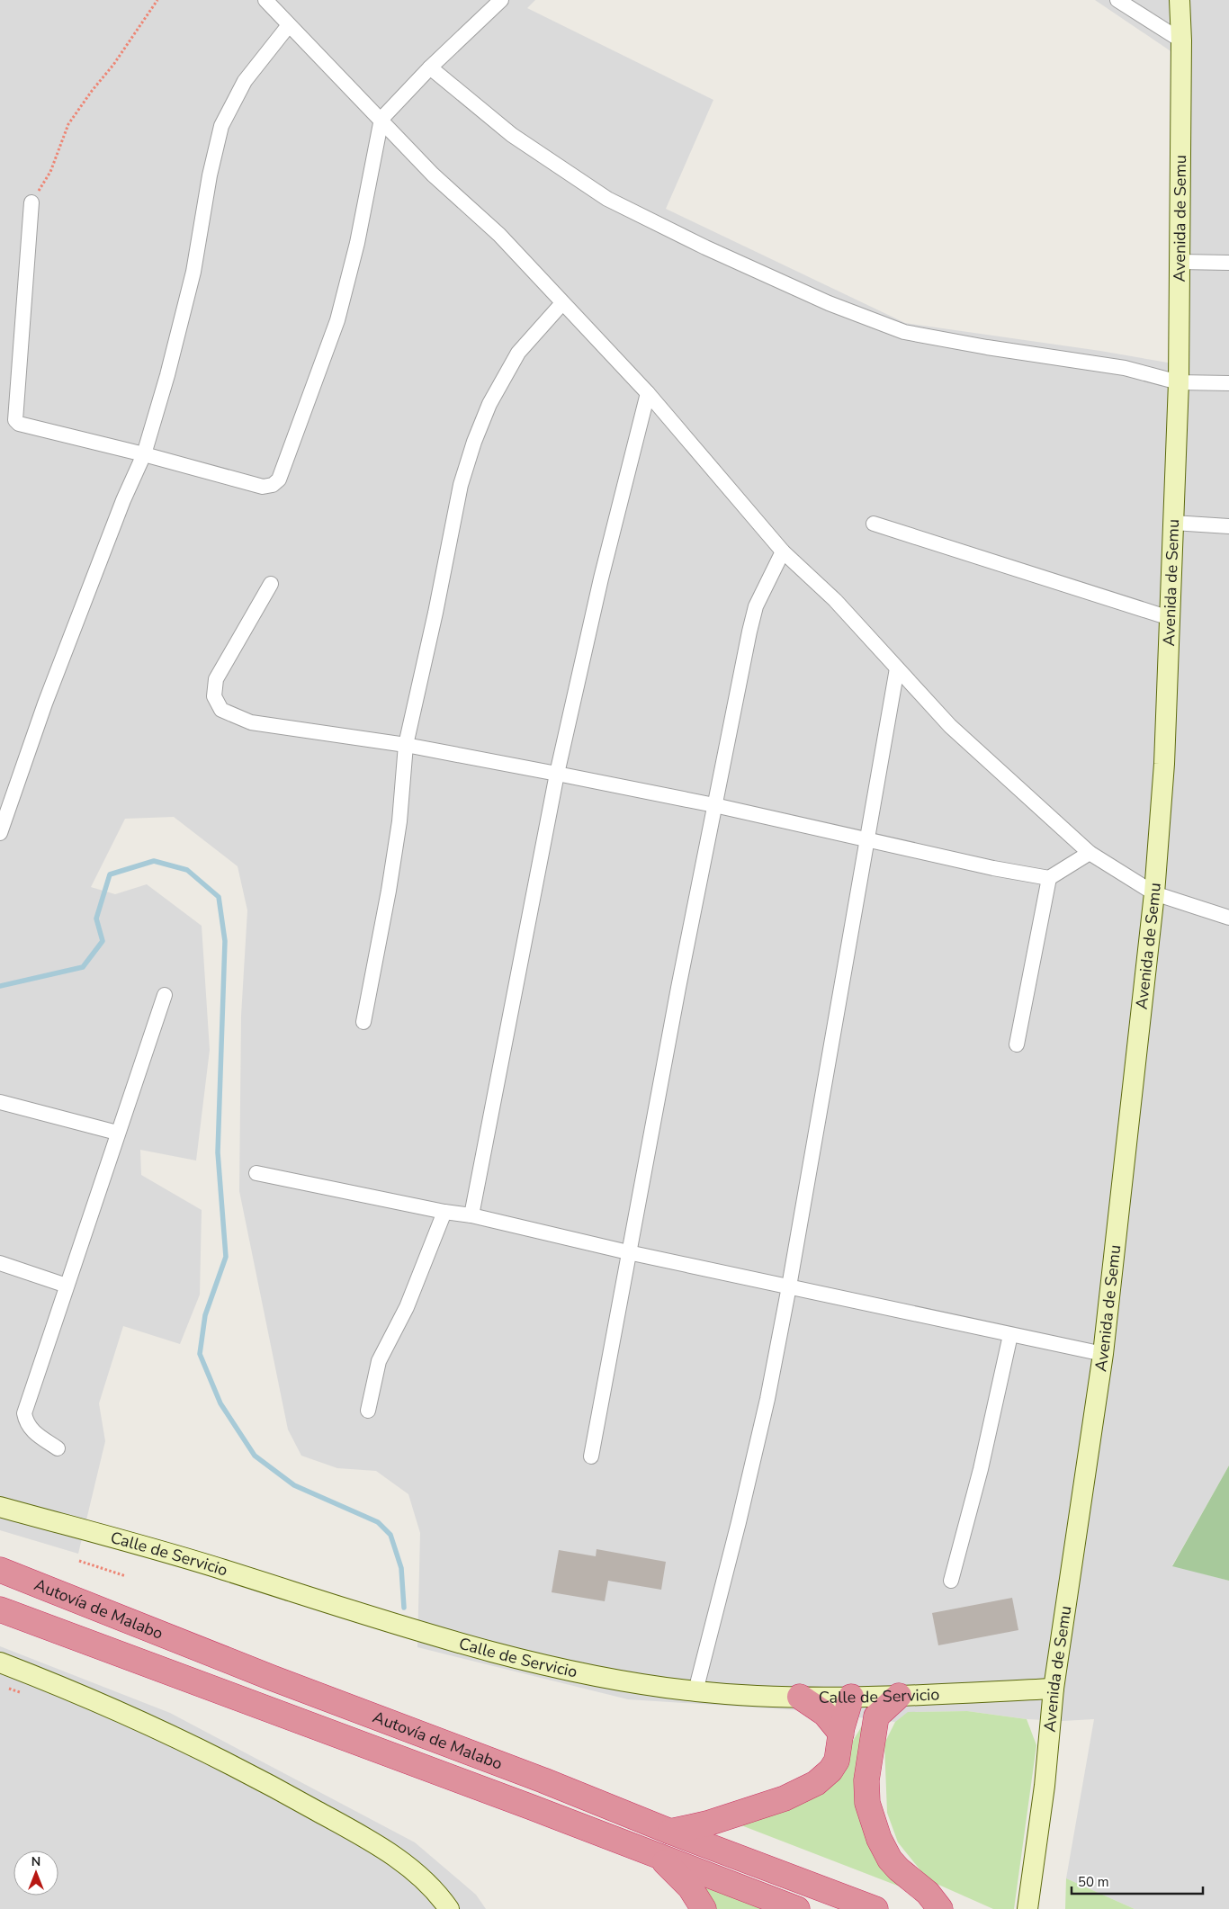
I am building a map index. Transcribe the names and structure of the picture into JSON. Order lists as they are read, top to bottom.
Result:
{
  "streets": {
    "highway": ["Autovía de Malabo"],
    "main road": ["Avenida de Semu", "Calle de Servicio"]
  },
  "crossings": [
    ["Avenida de Semu", "Calle de Servicio"]
  ],
  "scale_bar": "50 m",
  "north": "top"
}
